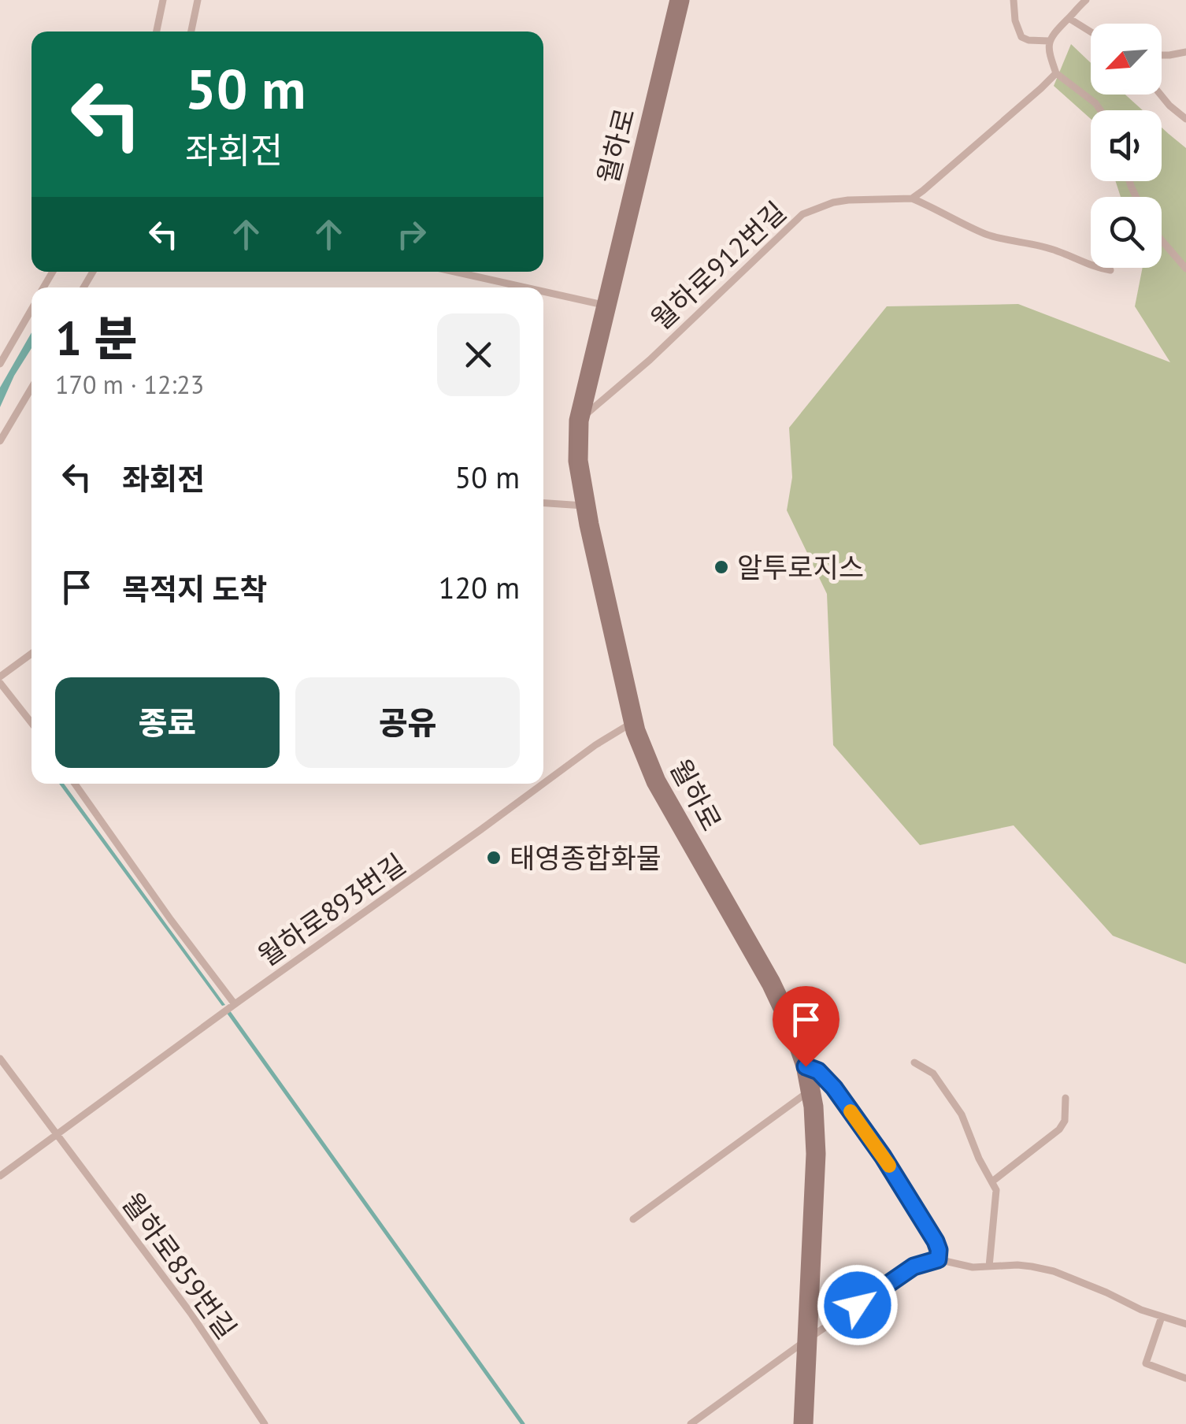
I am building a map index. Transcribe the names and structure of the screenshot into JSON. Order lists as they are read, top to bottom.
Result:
{
  "streets": {
    "street": ["월하로"],
    "lane": ["월하로912번길", "월하로893번길", "월하로859번길"]
  },
  "crossings": [
    ["월하로", "월하로912번길"],
    ["월하로", "월하로893번길"],
    ["월하로893번길", "월하로859번길"]
  ],
  "places": ["알투로지스", "태영종합화물"],
  "north": "bottom left",
  "page": {
    "turn": ["50 m", "좌회전"],
    "heading": ["1 분", "170 m · 12:23"],
    "list": [
      {
        "name": "좌회전",
        "value": "50 m"
      },
      {
        "name": "목적지 도착",
        "value": "120 m"
      }
    ],
    "buttons": ["종료", "공유"]
  }
}
